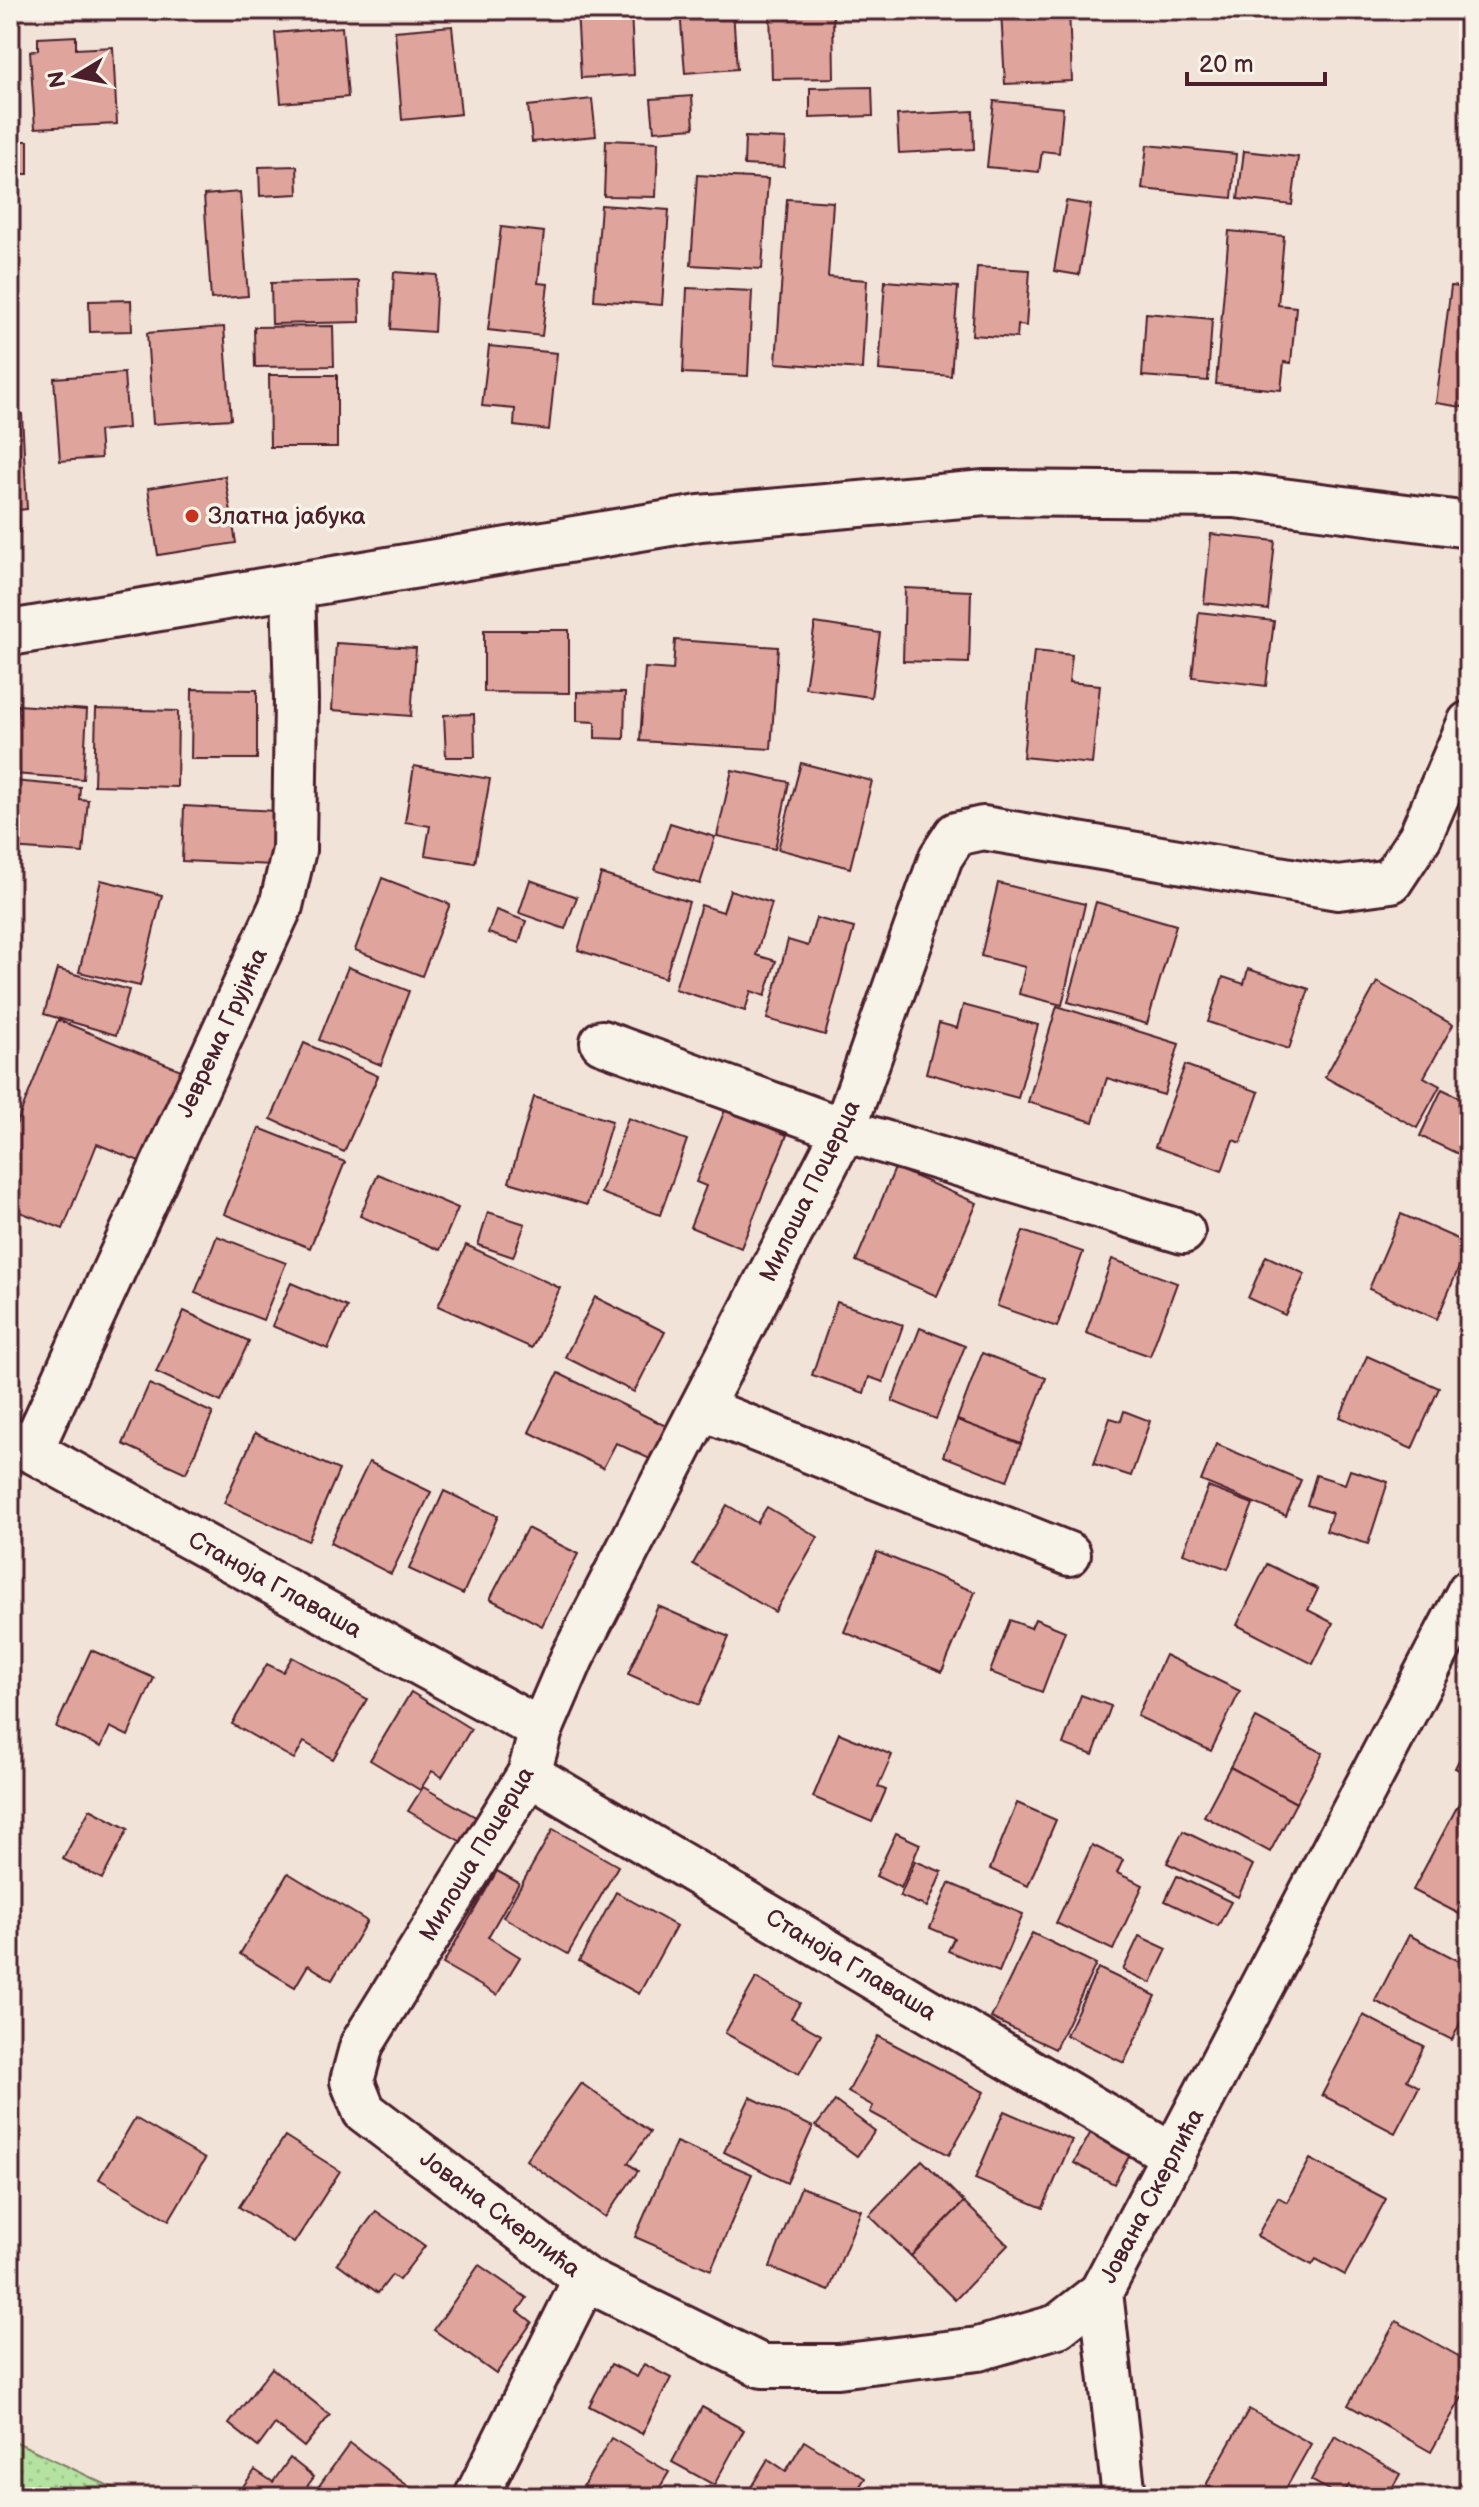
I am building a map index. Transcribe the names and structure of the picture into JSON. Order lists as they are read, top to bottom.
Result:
{
  "streets": {
    "street": [
      "Јеврема Грујића",
      "Милоша Поцерца",
      "Станоја Главаша",
      "Јована Скерлића"
    ]
  },
  "crossings": [
    ["Јеврема Грујића", "Станоја Главаша"],
    ["Милоша Поцерца", "Станоја Главаша"],
    ["Милоша Поцерца", "Јована Скерлића"],
    ["Станоја Главаша", "Јована Скерлића"]
  ],
  "places": ["Златна јабука"],
  "scale_bar": "20 m",
  "north": "left"
}
